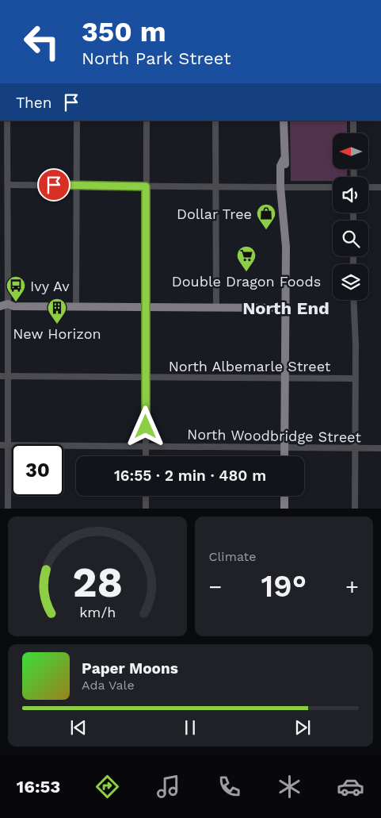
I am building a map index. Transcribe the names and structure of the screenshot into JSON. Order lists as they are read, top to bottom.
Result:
{
  "streets": {
    "street": ["North Albemarle Street", "North Woodbridge Street"]
  },
  "districts": ["North End"],
  "places": {
    "shop": ["Dollar Tree"],
    "supermarket": ["Double Dragon Foods"],
    "bus stop": ["Ivy Av"],
    "building": ["New Horizon"]
  },
  "north": "left",
  "page": {
    "turn": ["350 m", "North Park Street"],
    "then": "Then",
    "limit": "30",
    "trip": "16:55 · 2 min · 480 m",
    "tile": "Climate",
    "heat": ["−", "19°", "+"],
    "song": ["Paper Moons", "Ada Vale"],
    "tabs": "16:53",
    "gauge": ["28", "km/h"]
  }
}
